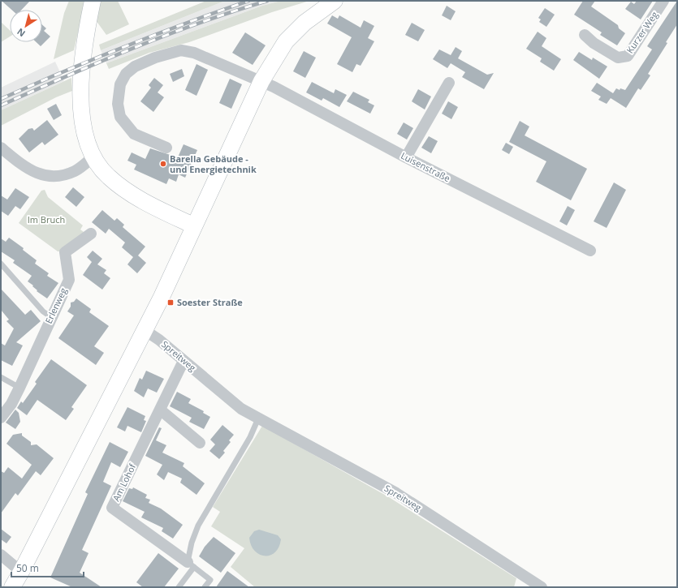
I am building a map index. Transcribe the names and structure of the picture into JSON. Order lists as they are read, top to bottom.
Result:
{
  "streets": {
    "street": [
      "Kurzer Weg",
      "Luisenstraße",
      "Erlenweg",
      "Spreitweg",
      "Am Lohof"
    ]
  },
  "crossings": [
    ["Spreitweg", "Am Lohof"]
  ],
  "parks": ["Im Bruch"],
  "places": {
    "other": ["Barella Gebäude - und Energietechnik"],
    "transit": ["Soester Straße"]
  },
  "scale_bar": "50 m",
  "north": "bottom left"
}
